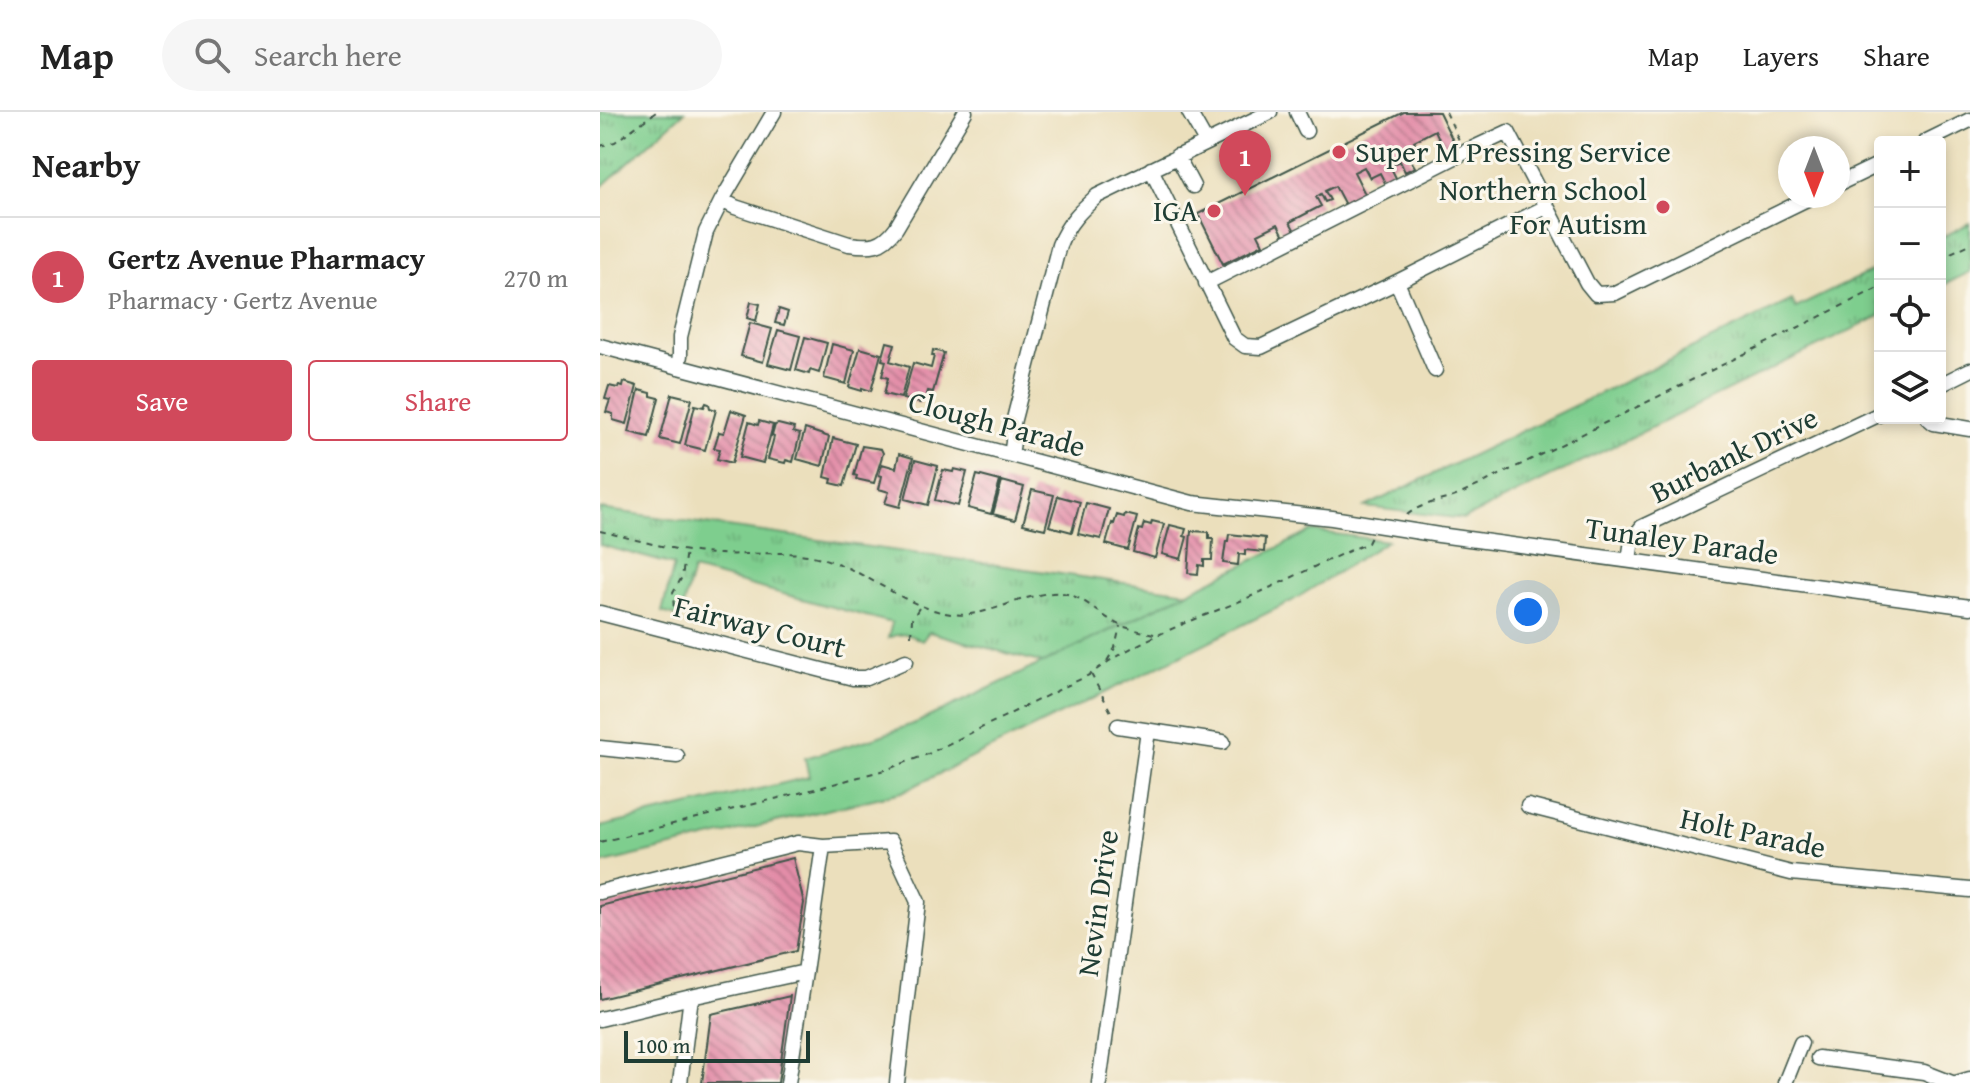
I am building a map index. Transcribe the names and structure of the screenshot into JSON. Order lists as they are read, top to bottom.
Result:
{
  "streets": {
    "street": [
      "Clough Parade",
      "Burbank Drive",
      "Tunaley Parade",
      "Fairway Court",
      "Holt Parade",
      "Nevin Drive"
    ]
  },
  "crossings": [
    ["Clough Parade", "Tunaley Parade"],
    ["Burbank Drive", "Tunaley Parade"]
  ],
  "places": ["Super M Pressing Service", "Northern School For Autism", "IGA"],
  "scale_bar": "100 m",
  "north": "bottom",
  "page": {
    "header": "Map",
    "search": "Search here",
    "nav": ["Map", "Layers", "Share"],
    "heading": "Nearby",
    "pins": "1",
    "map_buttons": ["+", "−"],
    "list": [
      {
        "mark": "1",
        "name": "Gertz Avenue Pharmacy",
        "note": "Pharmacy · Gertz Avenue",
        "value": "270 m"
      }
    ],
    "buttons": ["Save", "Share"],
    "scale": "100 m"
  }
}
